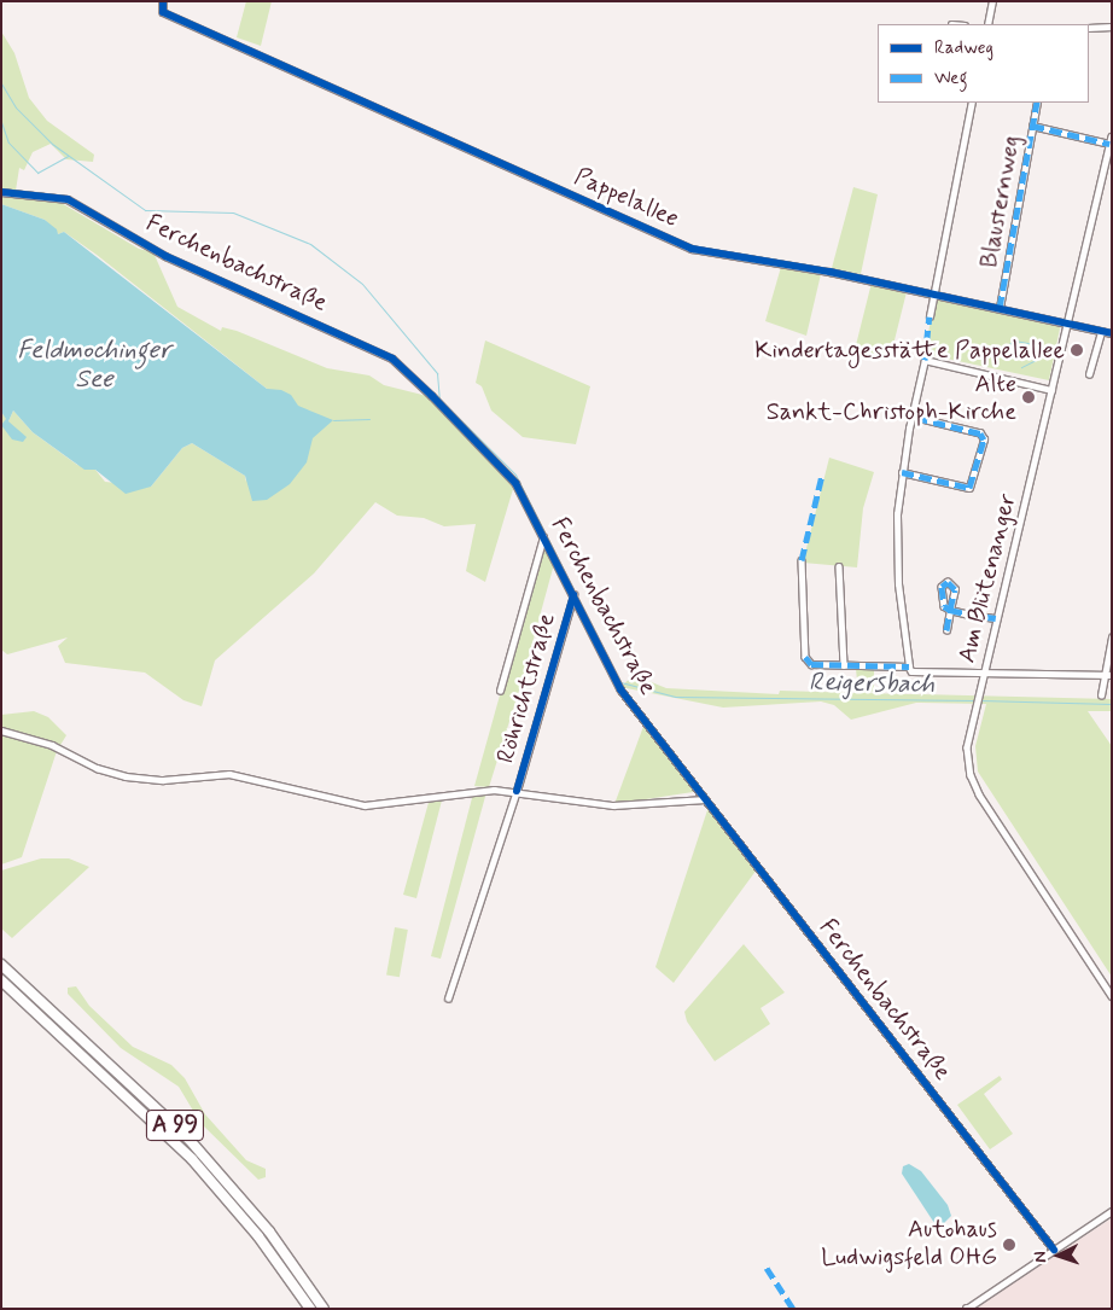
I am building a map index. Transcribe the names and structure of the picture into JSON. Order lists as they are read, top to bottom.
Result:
{
  "streets": {
    "highway": ["A 99"],
    "street": [
      "Pappelallee",
      "Blausternweg",
      "Ferchenbachstraße",
      "Am Blütenanger",
      "Röhrichtstraße"
    ]
  },
  "crossings": [
    ["Pappelallee", "Blausternweg"],
    ["Pappelallee", "Am Blütenanger"],
    ["Ferchenbachstraße", "Röhrichtstraße"]
  ],
  "water": ["Feldmochinger See", "Reigersbach"],
  "places": ["Kindertagesstätte Pappelallee", "Alte Sankt-Christoph-Kirche", "Autohaus Ludwigsfeld OHG"],
  "legend": ["Radweg", "Weg"],
  "north": "left"
}
